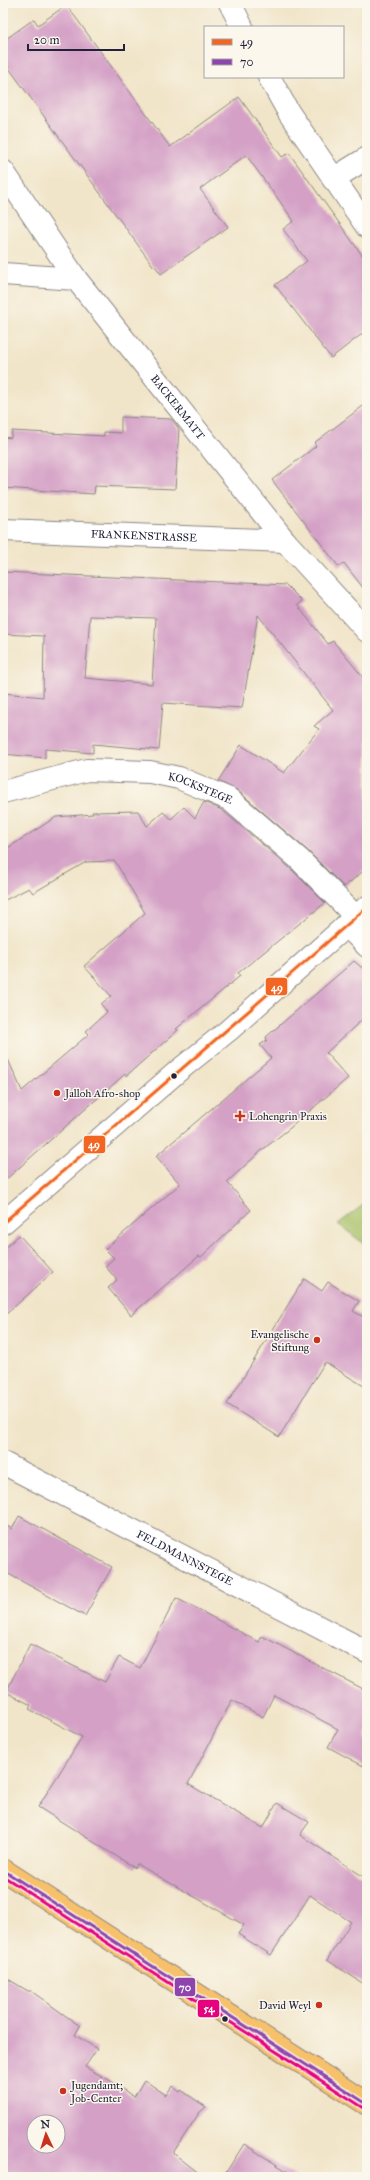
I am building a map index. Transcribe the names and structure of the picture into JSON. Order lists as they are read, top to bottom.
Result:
{
  "streets": {
    "street": [
      "BACKERMATT",
      "FRANKENSTRASSE",
      "KOCKSTEGE",
      "FELDMANNSTEGE"
    ]
  },
  "crossings": [
    ["BACKERMATT", "FRANKENSTRASSE"]
  ],
  "places": {
    "other": [
      "Jalloh Afro-shop",
      "Evangelische Stiftung",
      "David Weyl",
      "Jugendamt; Job-Center"
    ],
    "health": ["Lohengrin Praxis"]
  },
  "lines": ["transit line 49", "transit line 70", "transit line 54"],
  "legend": ["49", "70"],
  "scale_bar": "20 m",
  "north": "top"
}
